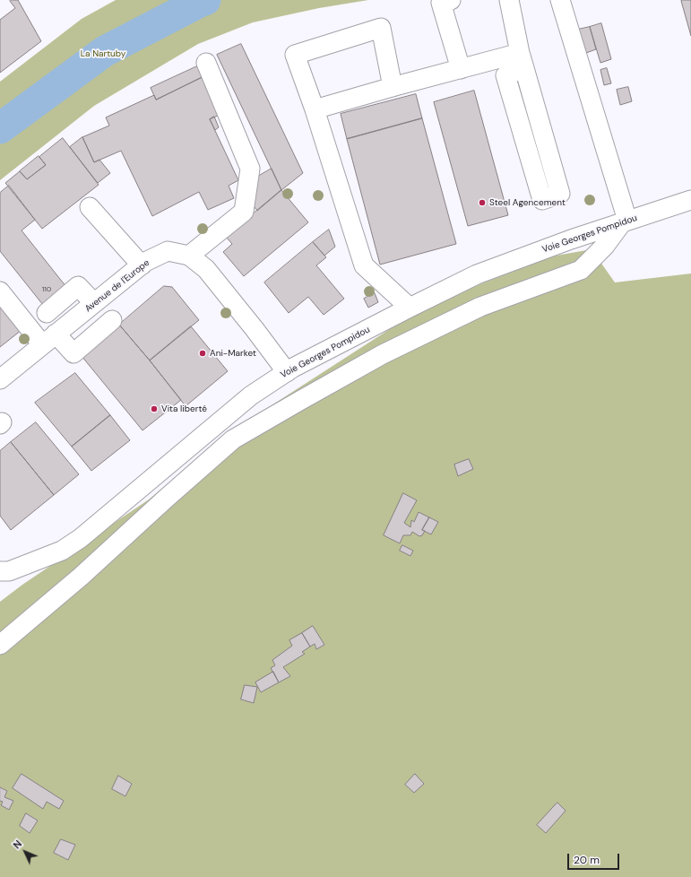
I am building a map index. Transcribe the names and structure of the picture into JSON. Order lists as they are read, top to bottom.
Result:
{
  "streets": {
    "street": ["Voie Georges Pompidou", "Avenue de l'Europe"]
  },
  "crossings": [
    ["Voie Georges Pompidou", "Avenue de l'Europe"]
  ],
  "parks": ["La Nartuby"],
  "places": ["Steel Agencement", "Ani-Market", "Vita liberté"],
  "house_numbers": ["110"],
  "scale_bar": "20 m",
  "north": "top left"
}
